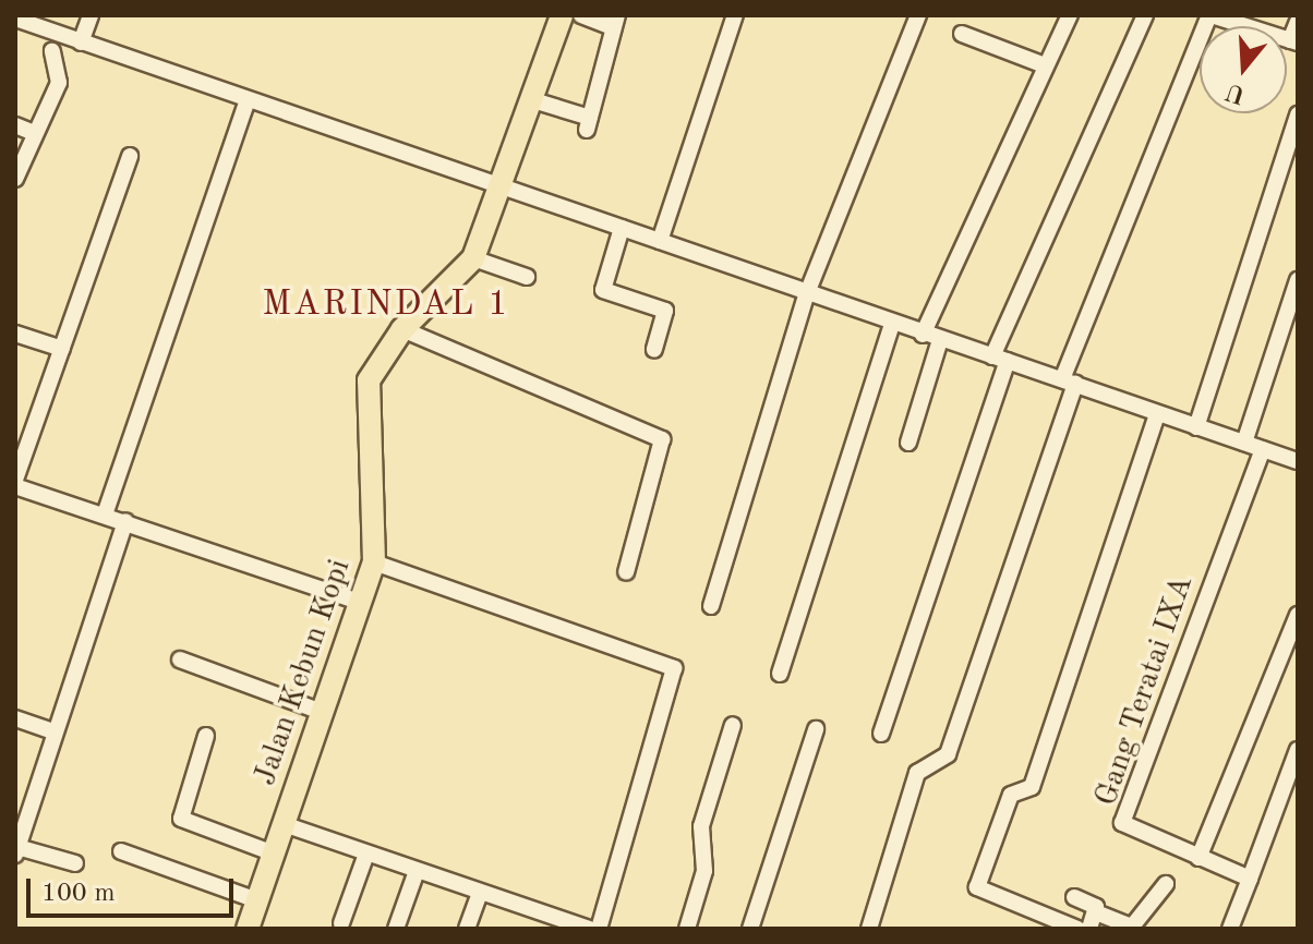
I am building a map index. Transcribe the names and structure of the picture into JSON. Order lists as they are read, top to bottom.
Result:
{
  "streets": {
    "main road": ["Jalan Kebun Kopi"],
    "street": ["Gang Teratai IXA"]
  },
  "districts": ["MARINDAL 1"],
  "scale_bar": "100 m",
  "north": "bottom"
}
